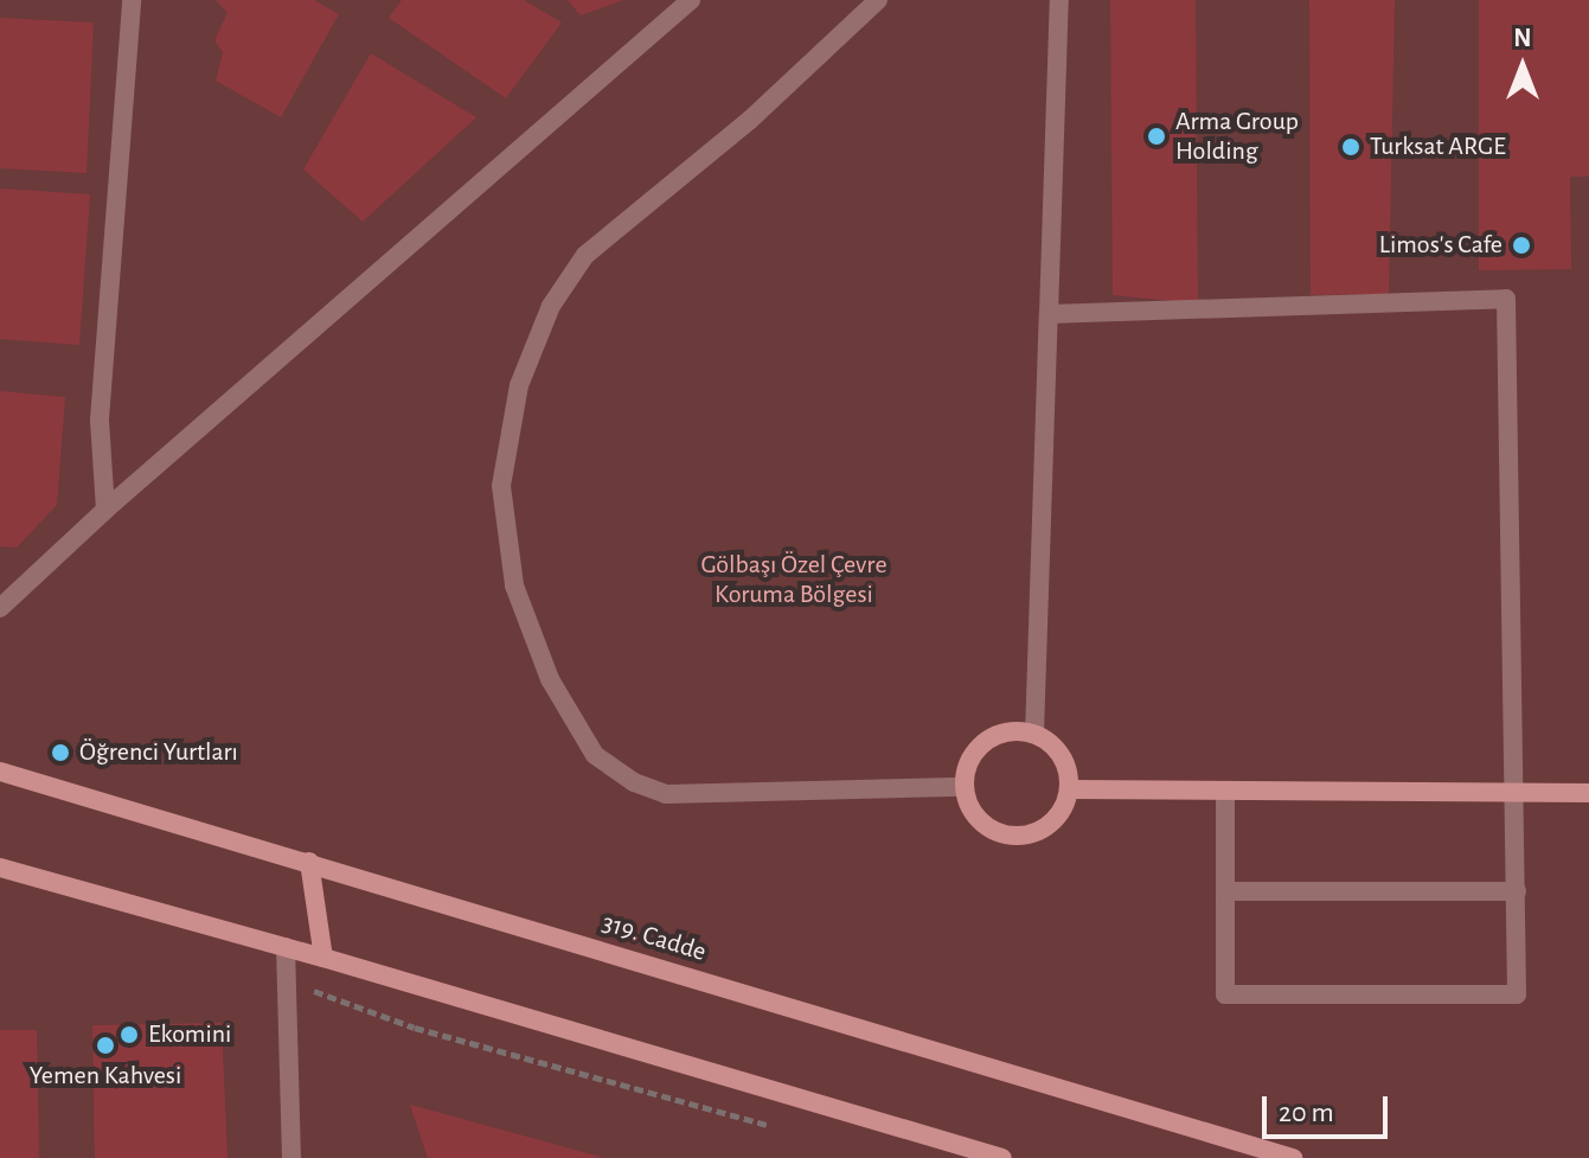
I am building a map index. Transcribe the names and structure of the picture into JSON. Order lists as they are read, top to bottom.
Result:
{
  "streets": {
    "street": ["319. Cadde"]
  },
  "parks": ["Gölbaşı Özel Çevre Koruma Bölgesi"],
  "places": [
    "Arma Group Holding",
    "Turksat ARGE",
    "Limos's Cafe",
    "Öğrenci Yurtları",
    "Ekomini",
    "Yemen Kahvesi"
  ],
  "scale_bar": "20 m",
  "north": "top"
}
